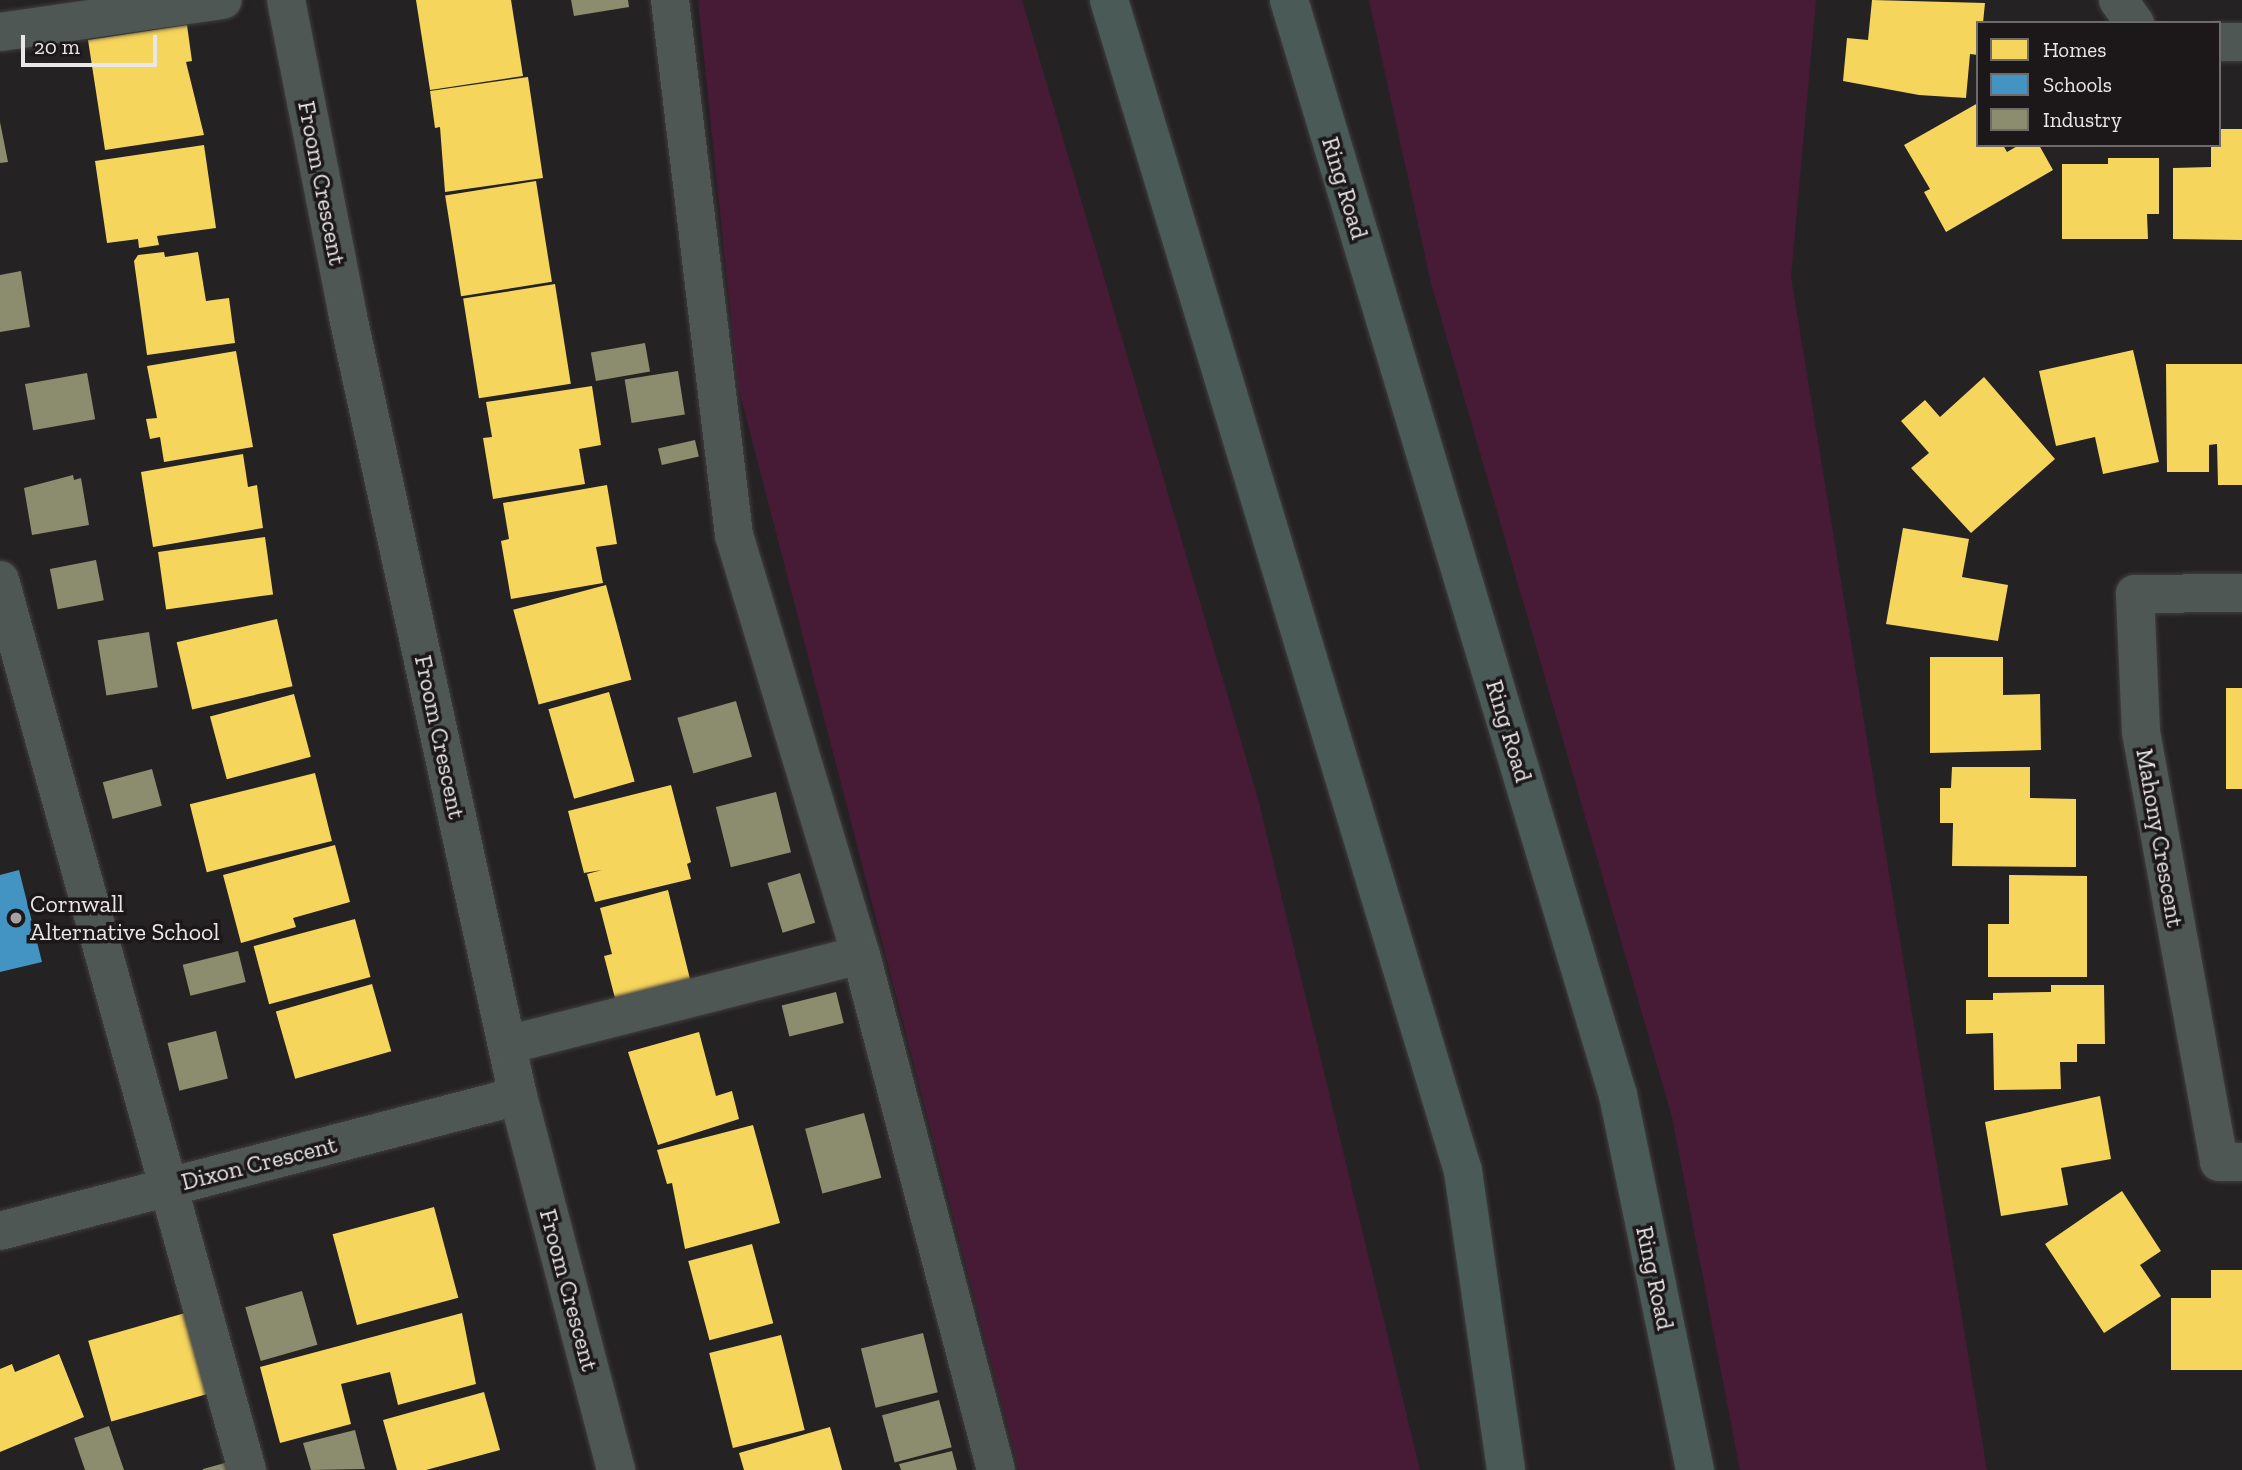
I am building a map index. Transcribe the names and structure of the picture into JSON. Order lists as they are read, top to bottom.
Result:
{
  "streets": {
    "highway": ["Ring Road"],
    "street": ["Froom Crescent", "Mahony Crescent", "Dixon Crescent"]
  },
  "crossings": [
    ["Froom Crescent", "Dixon Crescent"]
  ],
  "places": ["Cornwall Alternative School"],
  "legend": ["Homes", "Schools", "Industry"],
  "scale_bar": "20 m"
}
